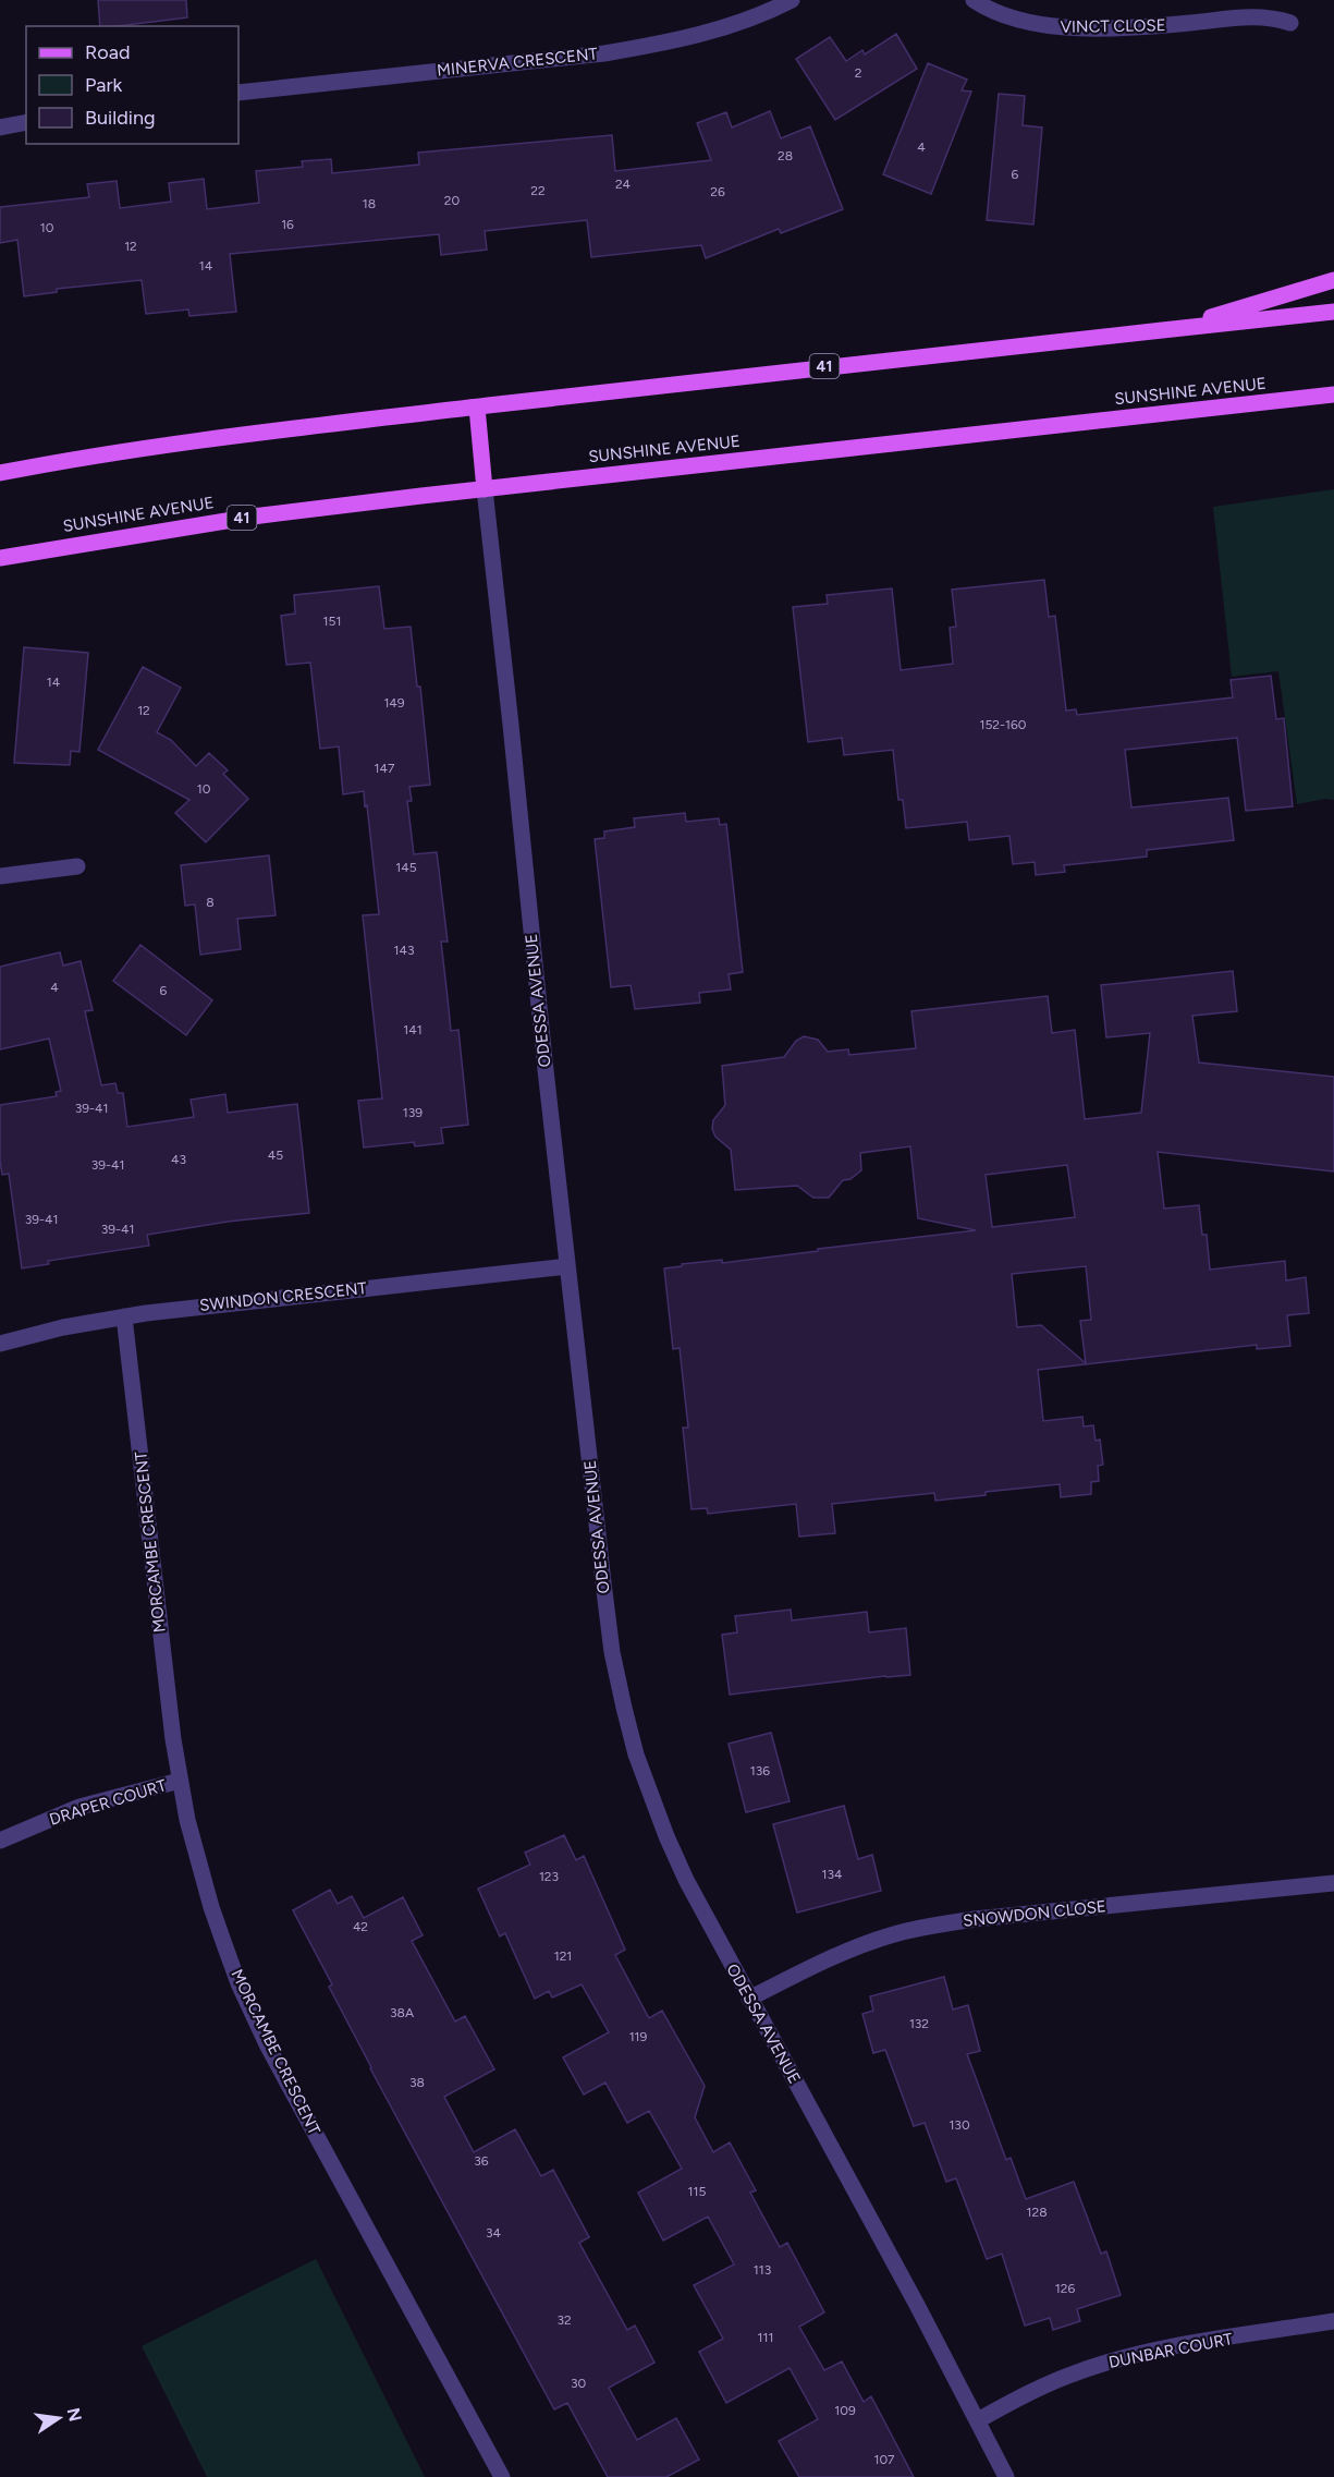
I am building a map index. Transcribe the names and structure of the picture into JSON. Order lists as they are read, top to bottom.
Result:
{
  "streets": {
    "main road": ["41", "SUNSHINE AVENUE"],
    "street": [
      "VINCT CLOSE",
      "MINERVA CRESCENT",
      "ODESSA AVENUE",
      "SWINDON CRESCENT",
      "MORCAMBE CRESCENT",
      "DRAPER COURT",
      "SNOWDON CLOSE",
      "DUNBAR COURT"
    ]
  },
  "crossings": [
    ["SUNSHINE AVENUE", "ODESSA AVENUE"],
    ["ODESSA AVENUE", "SWINDON CRESCENT"],
    ["ODESSA AVENUE", "SNOWDON CLOSE"],
    ["ODESSA AVENUE", "DUNBAR COURT"],
    ["SWINDON CRESCENT", "MORCAMBE CRESCENT"],
    ["MORCAMBE CRESCENT", "DRAPER COURT"]
  ],
  "house_numbers": [
    "2",
    "4",
    "28",
    "6",
    "24",
    "22",
    "26",
    "20",
    "18",
    "16",
    "10",
    "12",
    "14",
    "151",
    "14",
    "149",
    "12",
    "152-160",
    "147",
    "10",
    "145",
    "8",
    "143",
    "4",
    "6",
    "141",
    "39-41",
    "139",
    "45",
    "43",
    "39-41",
    "39-41",
    "39-41",
    "136",
    "134",
    "123",
    "42",
    "121",
    "38A",
    "132",
    "119",
    "38",
    "130",
    "36",
    "115",
    "128",
    "34",
    "113",
    "126",
    "32",
    "111",
    "30",
    "109",
    "107"
  ],
  "legend": ["Road", "Park", "Building"],
  "north": "right"
}
